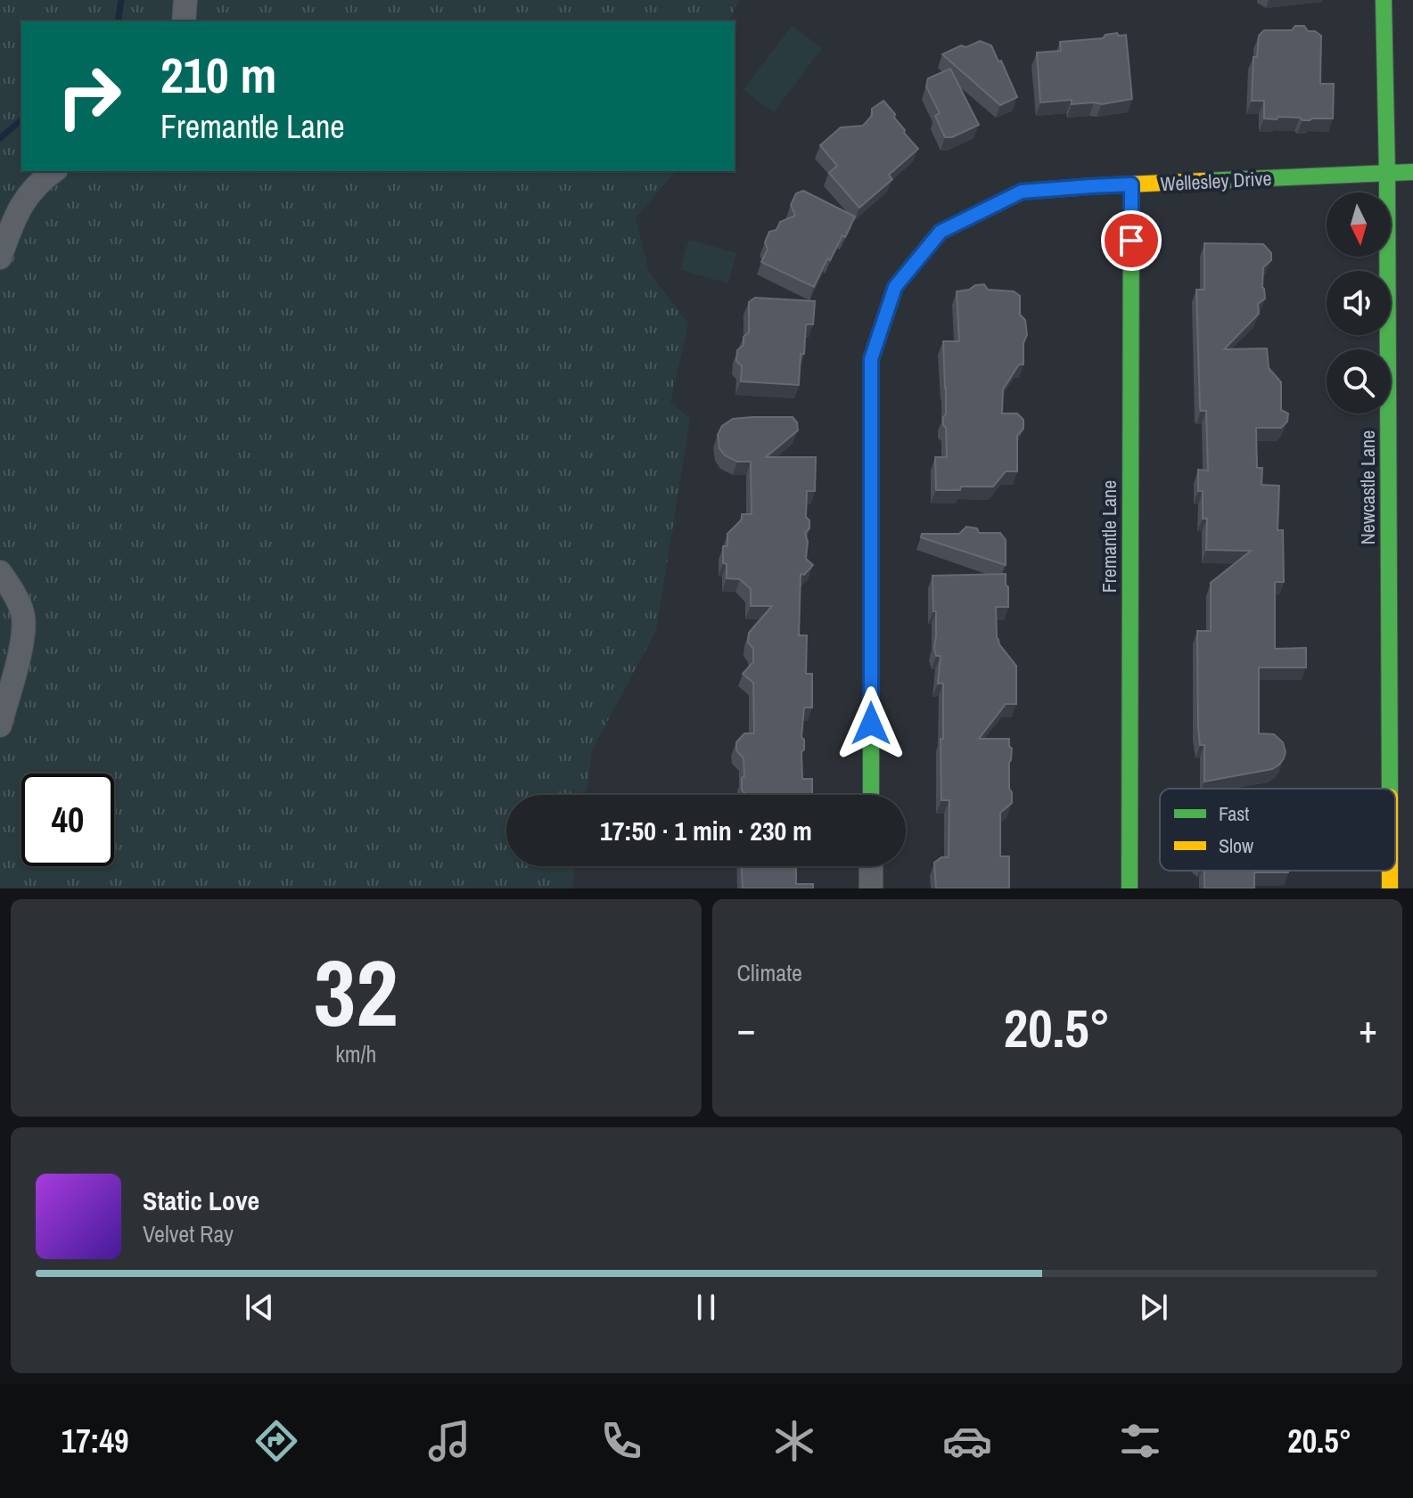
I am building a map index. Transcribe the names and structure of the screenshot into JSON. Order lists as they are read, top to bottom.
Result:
{
  "streets": {
    "street": ["Wellesley Drive", "Newcastle Lane", "Fremantle Lane"]
  },
  "crossings": [
    ["Wellesley Drive", "Newcastle Lane"],
    ["Wellesley Drive", "Fremantle Lane"]
  ],
  "legend": ["Fast", "Slow"],
  "north": "bottom",
  "page": {
    "turn": ["210 m", "Fremantle Lane"],
    "limit": "40",
    "trip": "17:50 · 1 min · 230 m",
    "tile": [
      ["32", "km/h"],
      "Climate"
    ],
    "heat": ["−", "20.5°", "+"],
    "song": ["Static Love", "Velvet Ray"],
    "tabs": ["17:49", "20.5°"]
  }
}
